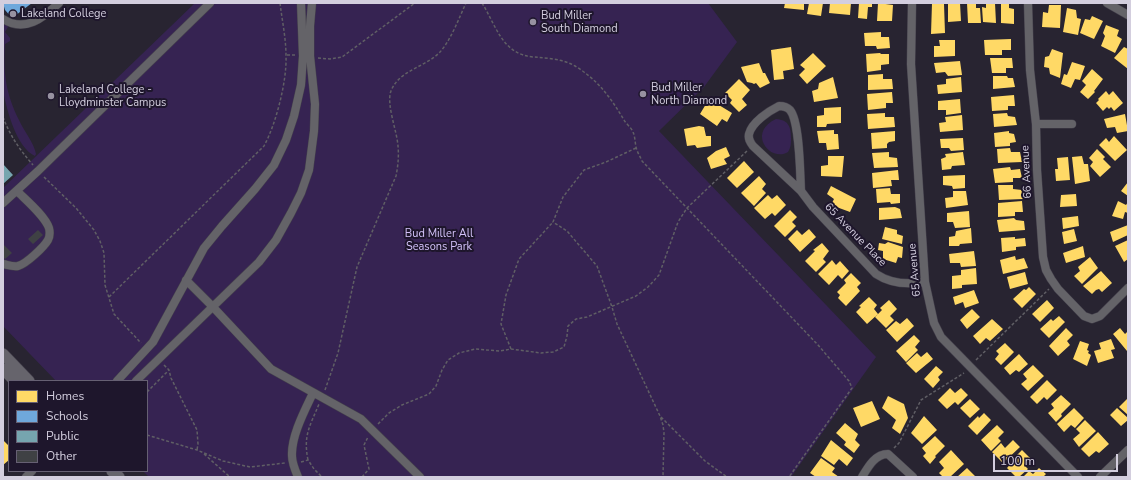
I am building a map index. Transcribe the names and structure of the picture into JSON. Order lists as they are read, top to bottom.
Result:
{
  "streets": {
    "street": ["66 Avenue", "65 Avenue Place", "65 Avenue"]
  },
  "crossings": [
    ["65 Avenue Place", "65 Avenue"]
  ],
  "parks": ["Bud Miller All Seasons Park"],
  "places": [
    "Lakeland College",
    "Bud Miller South Diamond",
    "Bud Miller North Diamond",
    "Lakeland College - Lloydminster Campus"
  ],
  "legend": [
    "Homes",
    "Schools",
    "Public",
    "Other"
  ],
  "scale_bar": "100 m"
}
